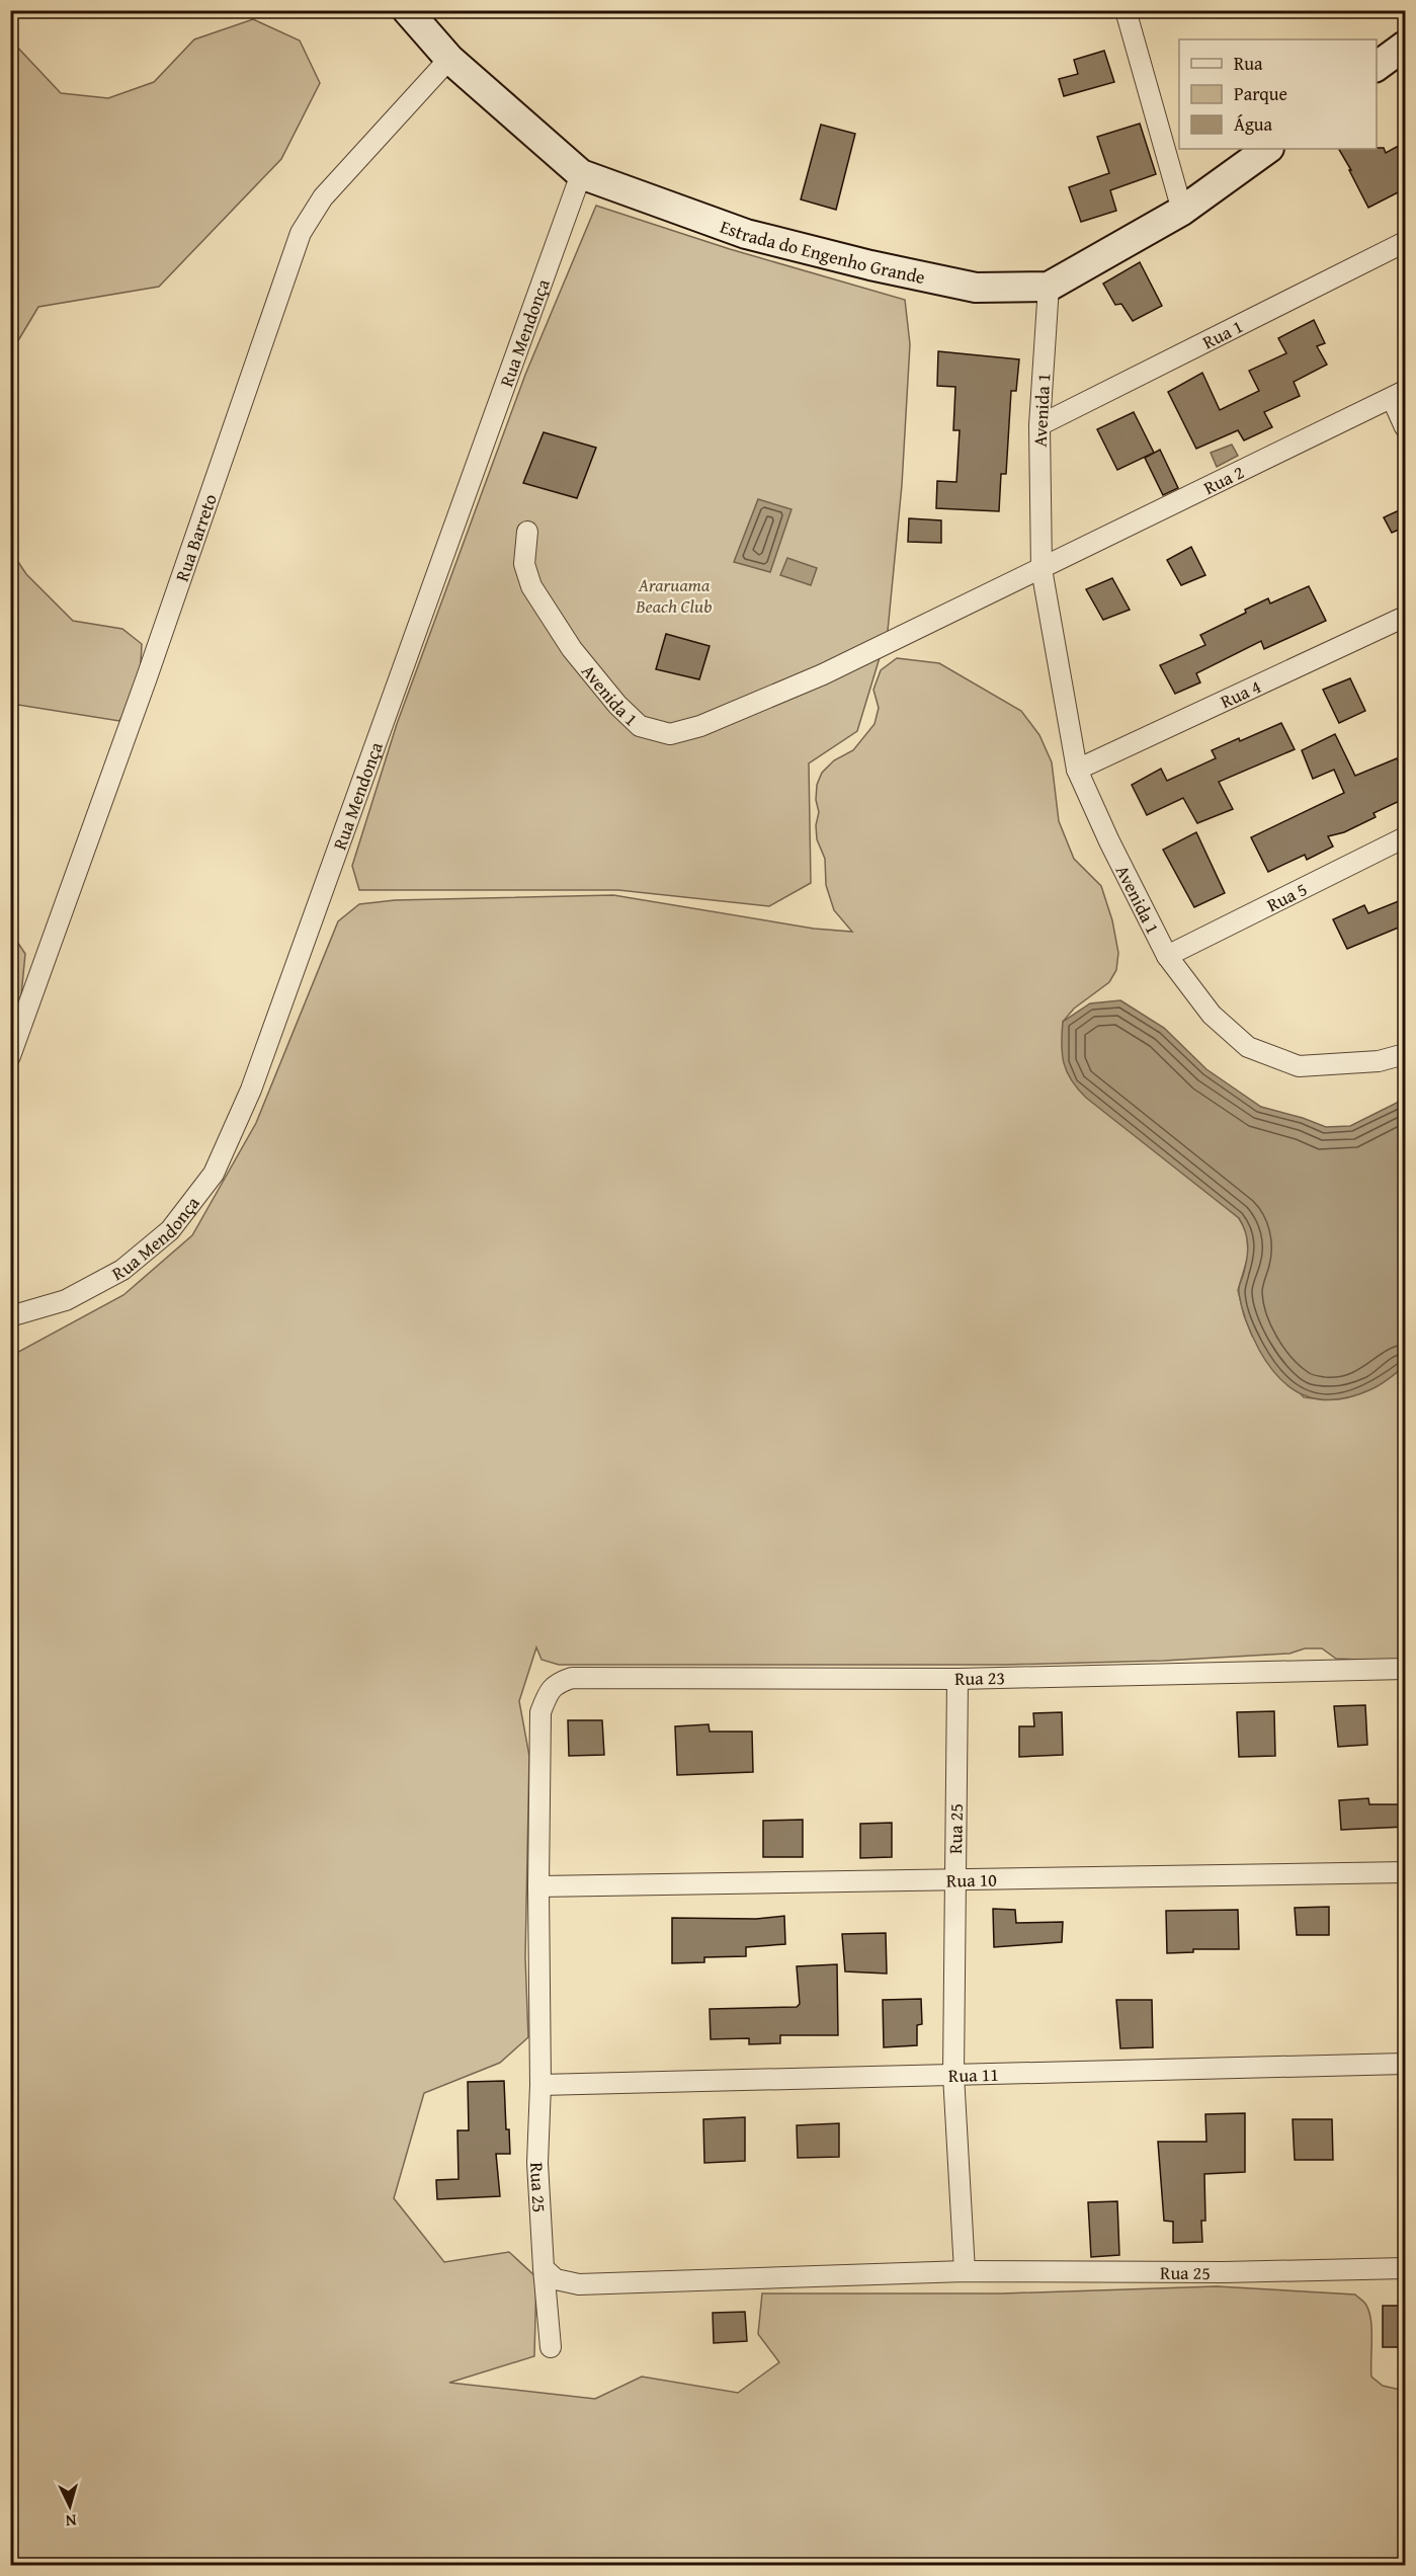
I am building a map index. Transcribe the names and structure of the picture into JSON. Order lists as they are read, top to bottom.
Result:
{
  "streets": {
    "street": [
      "Estrada do Engenho Grande",
      "Rua Mendonça",
      "Rua 1",
      "Avenida 1",
      "Rua 2",
      "Rua Barreto",
      "Rua 4",
      "Rua 5",
      "Rua 23",
      "Rua 25",
      "Rua 10",
      "Rua 11"
    ]
  },
  "crossings": [
    ["Estrada do Engenho Grande", "Rua Mendonça"],
    ["Estrada do Engenho Grande", "Avenida 1"],
    ["Estrada do Engenho Grande", "Rua Barreto"],
    ["Rua 1", "Avenida 1"],
    ["Avenida 1", "Rua 2"],
    ["Avenida 1", "Rua 4"],
    ["Avenida 1", "Rua 5"],
    ["Rua 23", "Rua 25"],
    ["Rua 25", "Rua 10"],
    ["Rua 25", "Rua 11"]
  ],
  "parks": ["Araruama Beach Club"],
  "legend": ["Rua", "Parque", "Água"],
  "north": "bottom"
}
